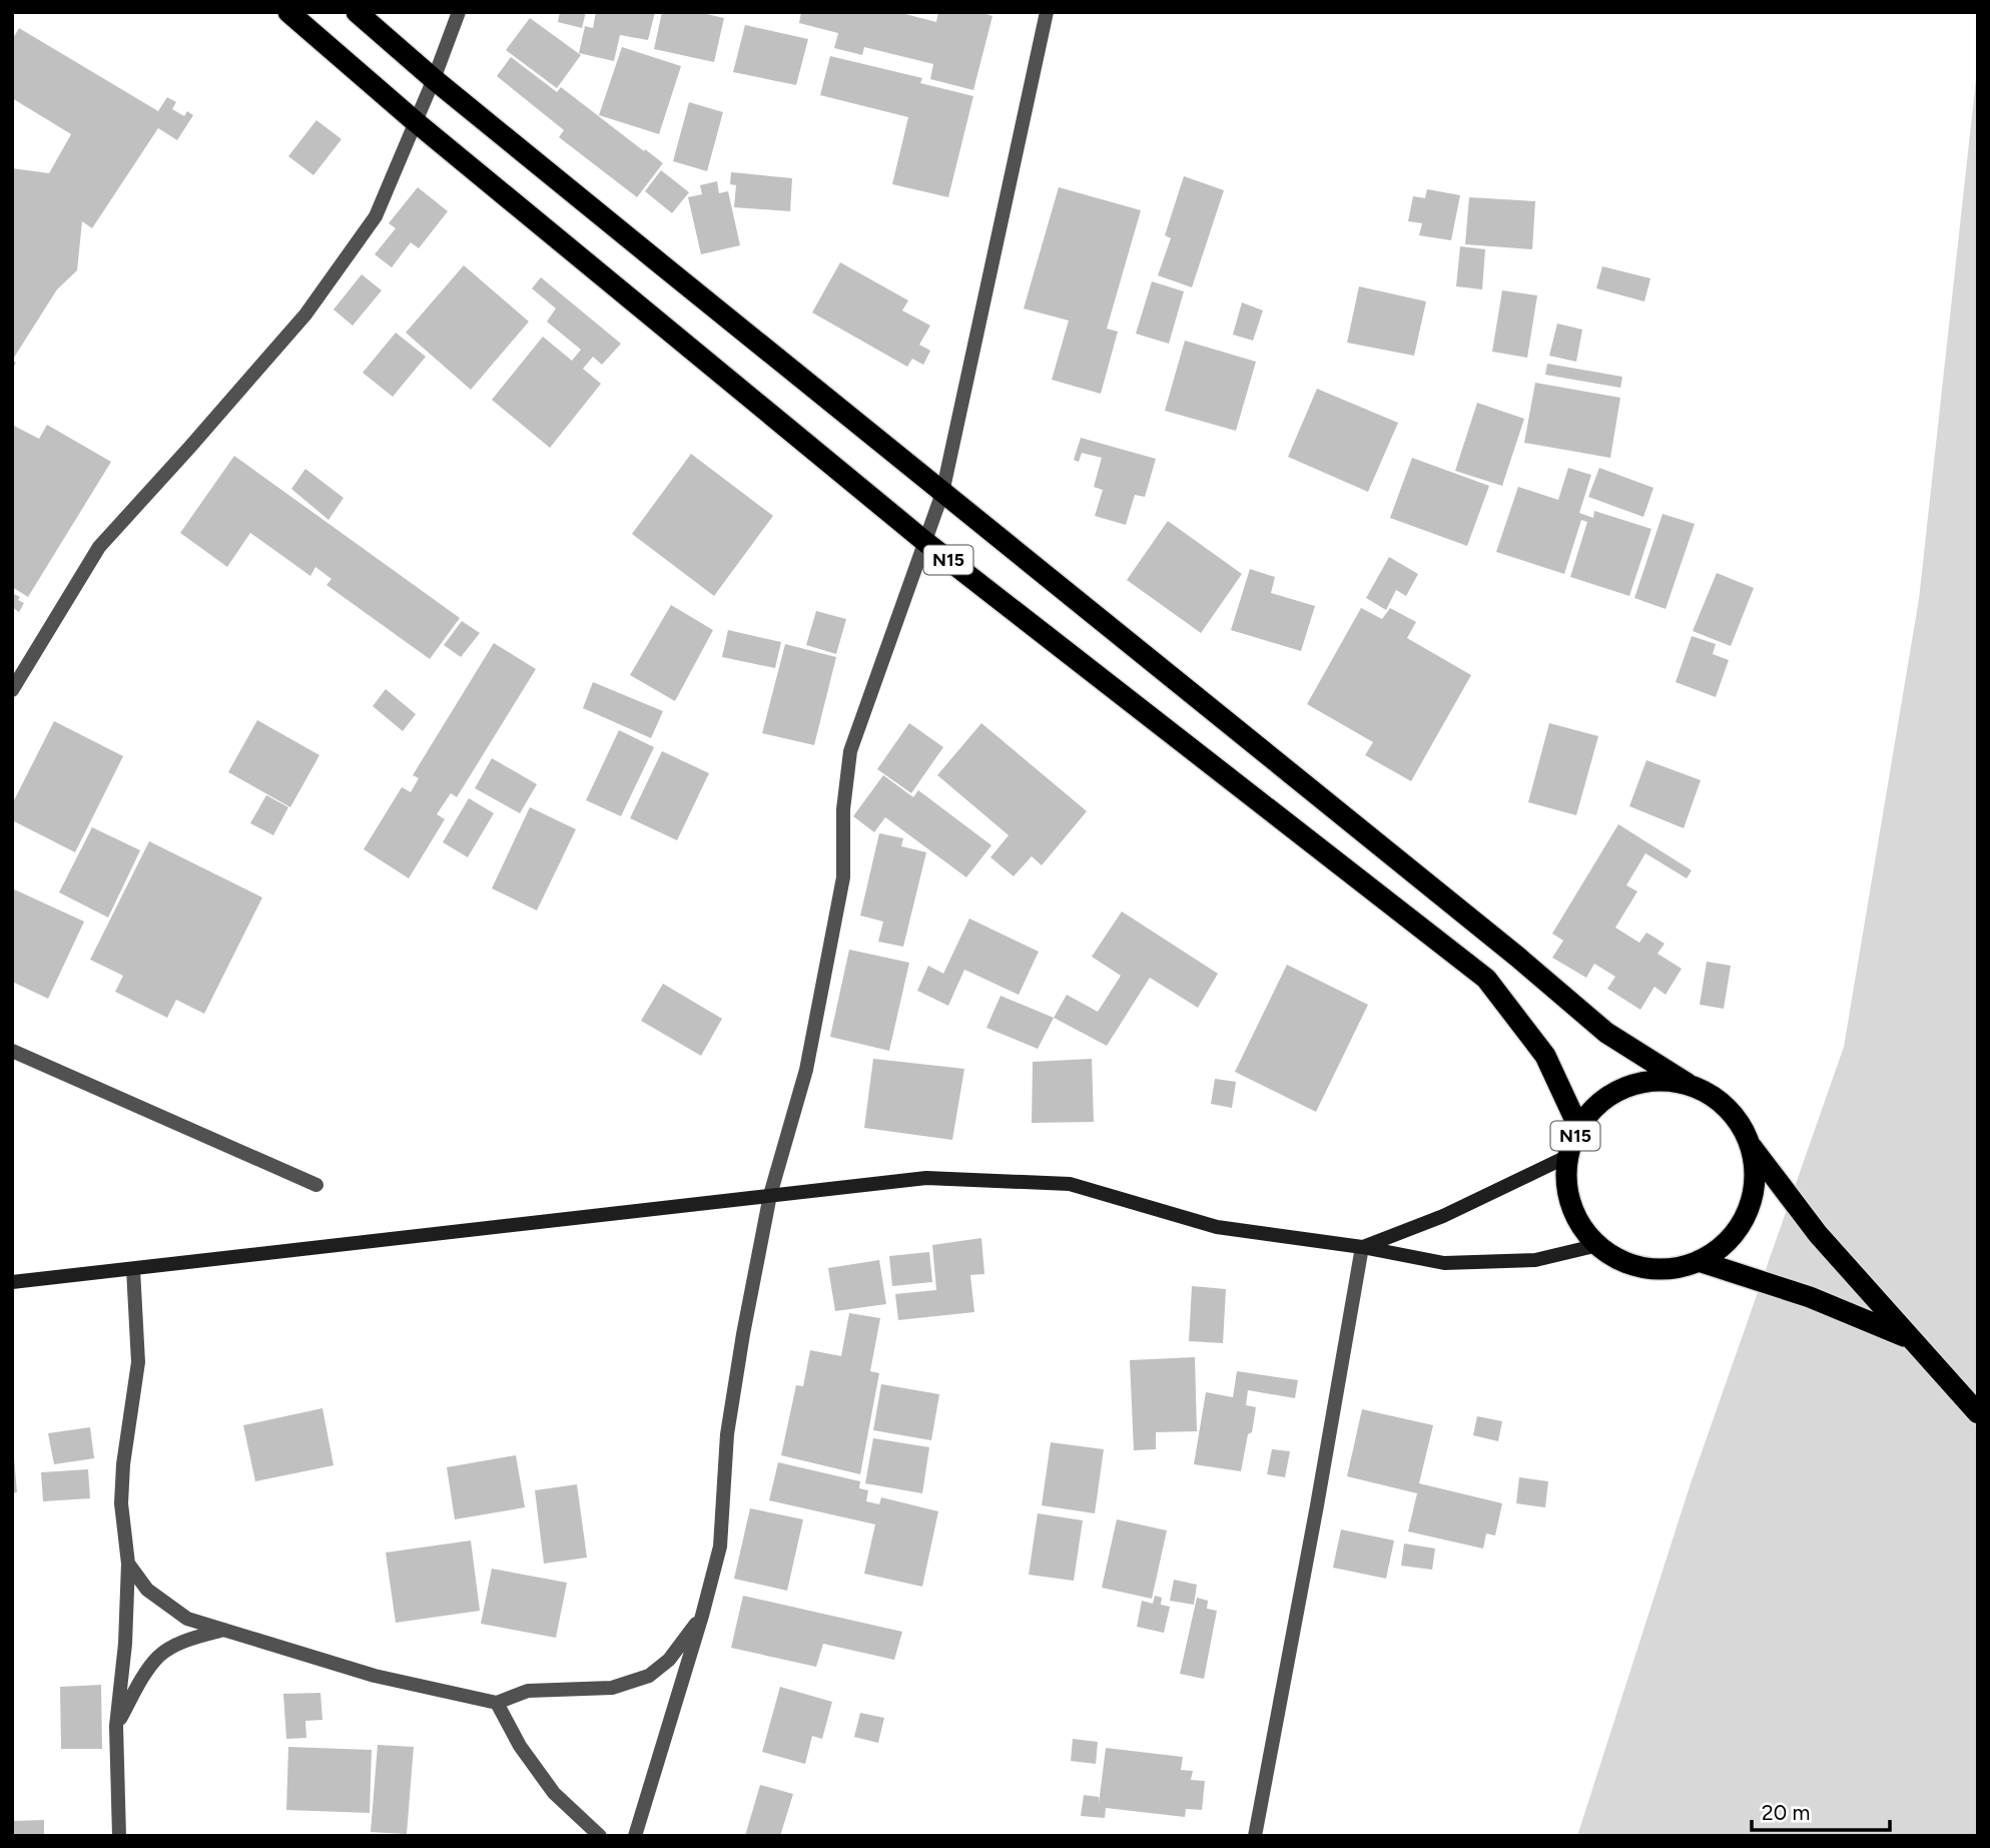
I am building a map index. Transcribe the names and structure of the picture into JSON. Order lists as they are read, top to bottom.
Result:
{
  "streets": {
    "highway": ["N15"]
  },
  "scale_bar": "20 m"
}
